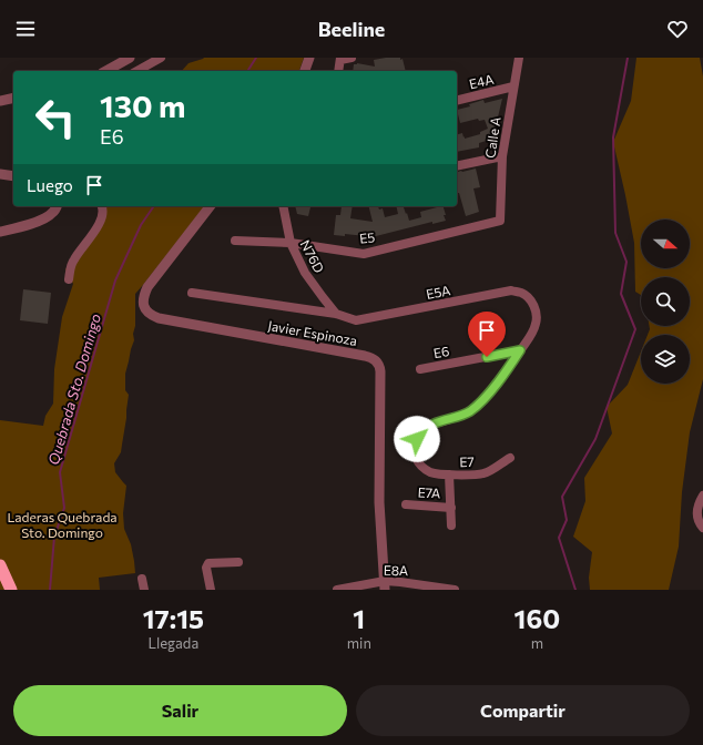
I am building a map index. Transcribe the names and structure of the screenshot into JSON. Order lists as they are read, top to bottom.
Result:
{
  "streets": {
    "street": [
      "E4A",
      "Calle A",
      "E5",
      "N76D",
      "E5A",
      "Javier Espinoza",
      "E6",
      "E7",
      "E7A",
      "E8A"
    ]
  },
  "crossings": [
    ["E4A", "Calle A"],
    ["Calle A", "E5"],
    ["E5", "N76D"],
    ["N76D", "E5A"],
    ["E5A", "E6"],
    ["E5A", "E7"],
    ["Javier Espinoza", "E8A"],
    ["E6", "E7"]
  ],
  "water": ["Quebrada Sto. Domingo"],
  "parks": ["Laderas Quebrada Sto. Domingo"],
  "north": "right",
  "page": {
    "header": "Beeline",
    "turn": ["130 m", "E6"],
    "then": "Luego",
    "eta": [
      "17:15",
      "Llegada",
      "1",
      "min",
      "160",
      "m"
    ],
    "buttons": ["Salir", "Compartir"]
  }
}
